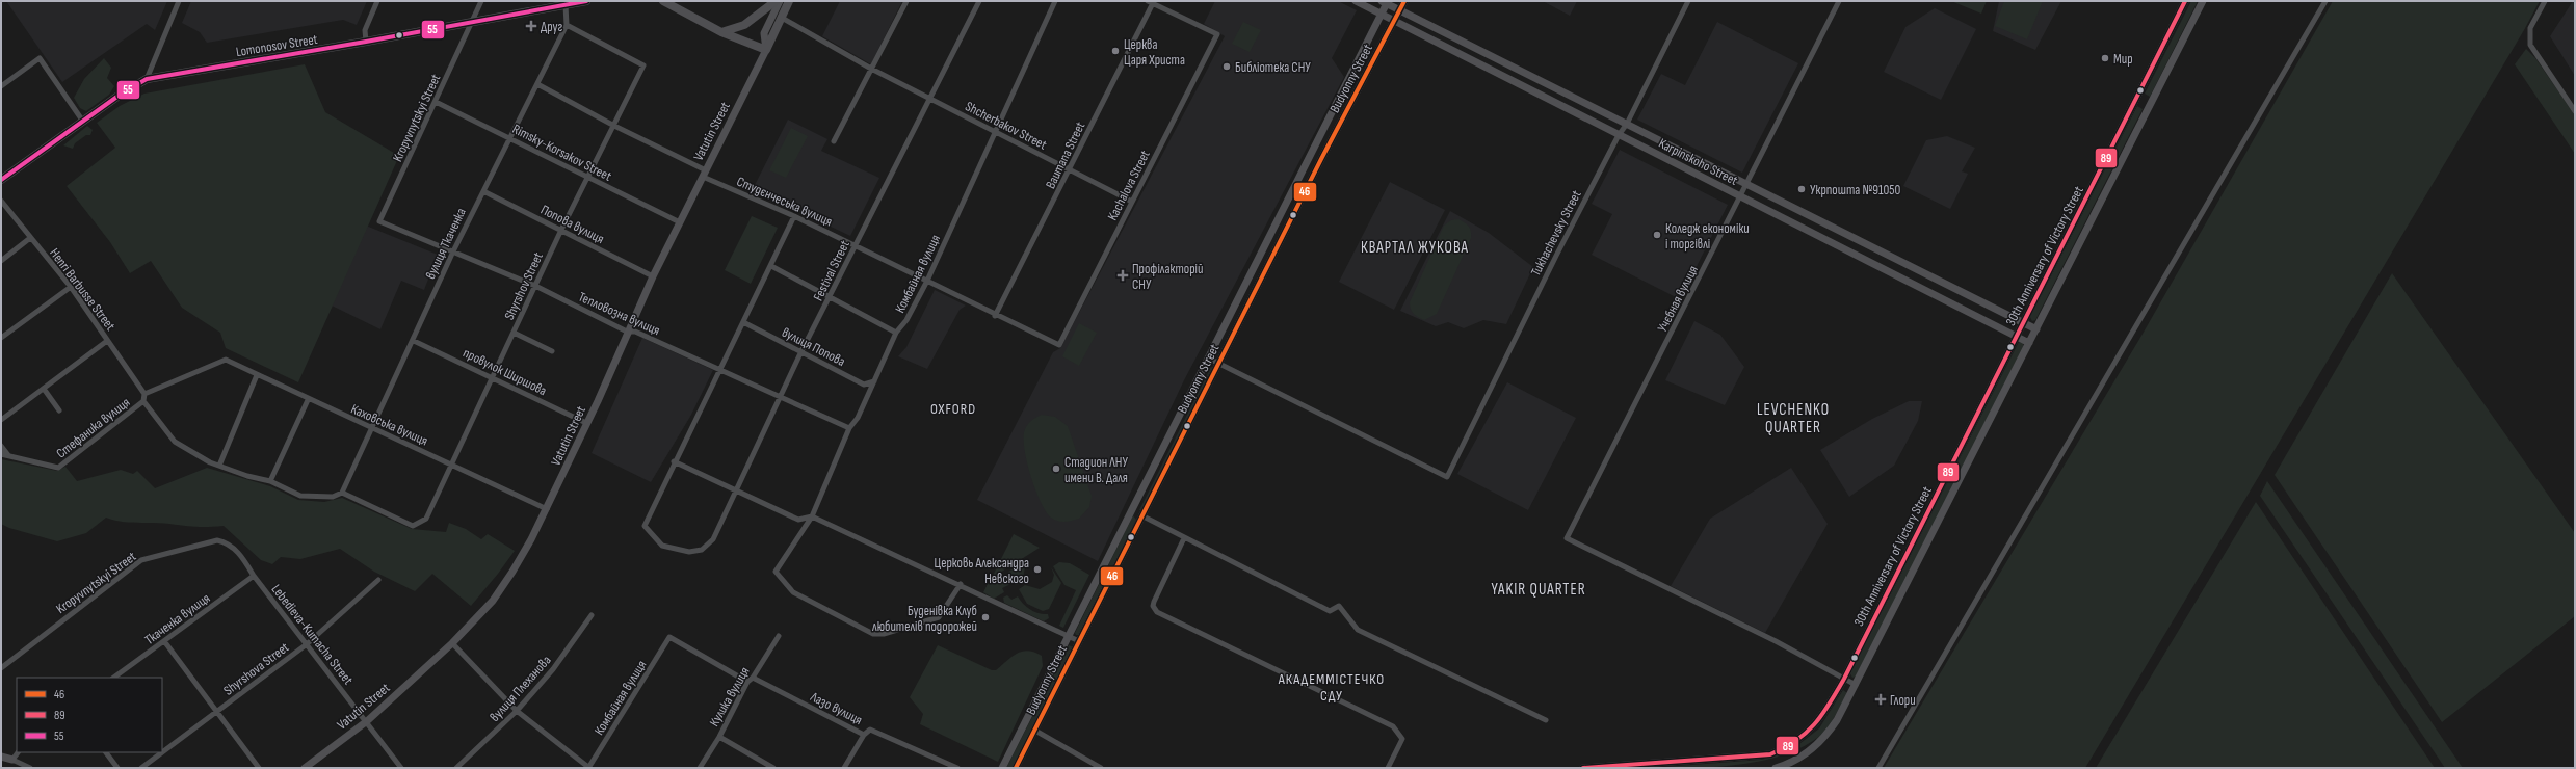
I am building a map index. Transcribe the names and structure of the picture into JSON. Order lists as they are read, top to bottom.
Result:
{
  "streets": {
    "main road": ["Lomonosov Street", "Vatutin Street"],
    "street": [
      "Budyonny Street",
      "Kropyvnytskyi Street",
      "Shcherbakov Street",
      "Rimsky-Korsakov Street",
      "Baumana Street",
      "Karpinskoho Street",
      "Kachalova Street",
      "Студєнчеська вулиця",
      "Попова вулиця",
      "Tukhachevsky Street",
      "вулиця Ткаченка",
      "30th Anniversary of Victory Street",
      "Festival Street",
      "Комбайная вулиця",
      "Shyrshov Street",
      "Henri Barbusse Street",
      "Учєбная вулиця",
      "Тепловозна вулиця",
      "вулиця Попова",
      "провулок Ширшова",
      "Каховська вулиця",
      "Стефаника вулиця",
      "Ткаченка вулиця",
      "Lebedieva-Kumacha Street",
      "Shyrshova Street",
      "вулиця Плеханова",
      "Кулика вулиця",
      "Лазо вулиця"
    ]
  },
  "crossings": [
    ["Lomonosov Street", "Kropyvnytskyi Street"],
    ["Lomonosov Street", "вулиця Ткаченка"],
    ["Budyonny Street", "Karpinskoho Street"],
    ["Budyonny Street", "Tukhachevsky Street"],
    ["Kropyvnytskyi Street", "Rimsky-Korsakov Street"],
    ["Kropyvnytskyi Street", "Тепловозна вулиця"],
    ["Kropyvnytskyi Street", "Lebedieva-Kumacha Street"],
    ["Shcherbakov Street", "Vatutin Street"],
    ["Shcherbakov Street", "Baumana Street"],
    ["Shcherbakov Street", "Kachalova Street"],
    ["Shcherbakov Street", "Festival Street"],
    ["Shcherbakov Street", "Комбайная вулиця"],
    ["Vatutin Street", "Rimsky-Korsakov Street"],
    ["Vatutin Street", "Студєнчеська вулиця"],
    ["Vatutin Street", "Попова вулиця"],
    ["Vatutin Street", "Тепловозна вулиця"],
    ["Vatutin Street", "провулок Ширшова"],
    ["Vatutin Street", "Каховська вулиця"],
    ["Vatutin Street", "Lebedieva-Kumacha Street"],
    ["Rimsky-Korsakov Street", "вулиця Ткаченка"],
    ["Rimsky-Korsakov Street", "Shyrshov Street"],
    ["Baumana Street", "Kachalova Street"],
    ["Baumana Street", "Студєнчеська вулиця"],
    ["Karpinskoho Street", "Tukhachevsky Street"],
    ["Karpinskoho Street", "30th Anniversary of Victory Street"],
    ["Karpinskoho Street", "Учєбная вулиця"],
    ["Kachalova Street", "Студєнчеська вулиця"],
    ["Студєнчеська вулиця", "вулиця Ткаченка"],
    ["Студєнчеська вулиця", "Festival Street"],
    ["Студєнчеська вулиця", "Комбайная вулиця"],
    ["Студєнчеська вулиця", "Shyrshov Street"],
    ["Попова вулиця", "вулиця Ткаченка"],
    ["Попова вулиця", "Shyrshov Street"],
    ["вулиця Ткаченка", "Shyrshov Street"],
    ["вулиця Ткаченка", "Тепловозна вулиця"],
    ["вулиця Ткаченка", "провулок Ширшова"],
    ["вулиця Ткаченка", "Каховська вулиця"],
    ["30th Anniversary of Victory Street", "Учєбная вулиця"],
    ["Festival Street", "Тепловозна вулиця"],
    ["Festival Street", "вулиця Попова"],
    ["Комбайная вулиця", "Тепловозна вулиця"],
    ["Комбайная вулиця", "вулиця Попова"],
    ["Комбайная вулиця", "Кулика вулиця"],
    ["Shyrshov Street", "Тепловозна вулиця"],
    ["Shyrshov Street", "провулок Ширшова"],
    ["Shyrshov Street", "Каховська вулиця"],
    ["Henri Barbusse Street", "Стефаника вулиця"],
    ["Каховська вулиця", "Стефаника вулиця"],
    ["Ткаченка вулиця", "Lebedieva-Kumacha Street"],
    ["Lebedieva-Kumacha Street", "Shyrshova Street"],
    ["Кулика вулиця", "Лазо вулиця"]
  ],
  "districts": [
    "КВАРТАЛ ЖУКОВА",
    "OXFORD",
    "LEVCHENKO QUARTER",
    "YAKIR QUARTER",
    "АКАДЕММІСТЕЧКО СДУ"
  ],
  "places": {
    "health": ["Друг", "Профілакторій СНУ", "Глори"],
    "other": [
      "Церква Царя Христа",
      "Мир",
      "Библіотека СНУ",
      "Укрпошта №91050",
      "Коледж економіки і торгівлі",
      "Стадион ЛНУ имени В. Даля",
      "Церковь Александра Невского",
      "Буденівка Клуб любителів подорожей"
    ]
  },
  "lines": ["transit line 46", "transit line 89", "transit line 55"],
  "legend": ["46", "89", "55"]
}
